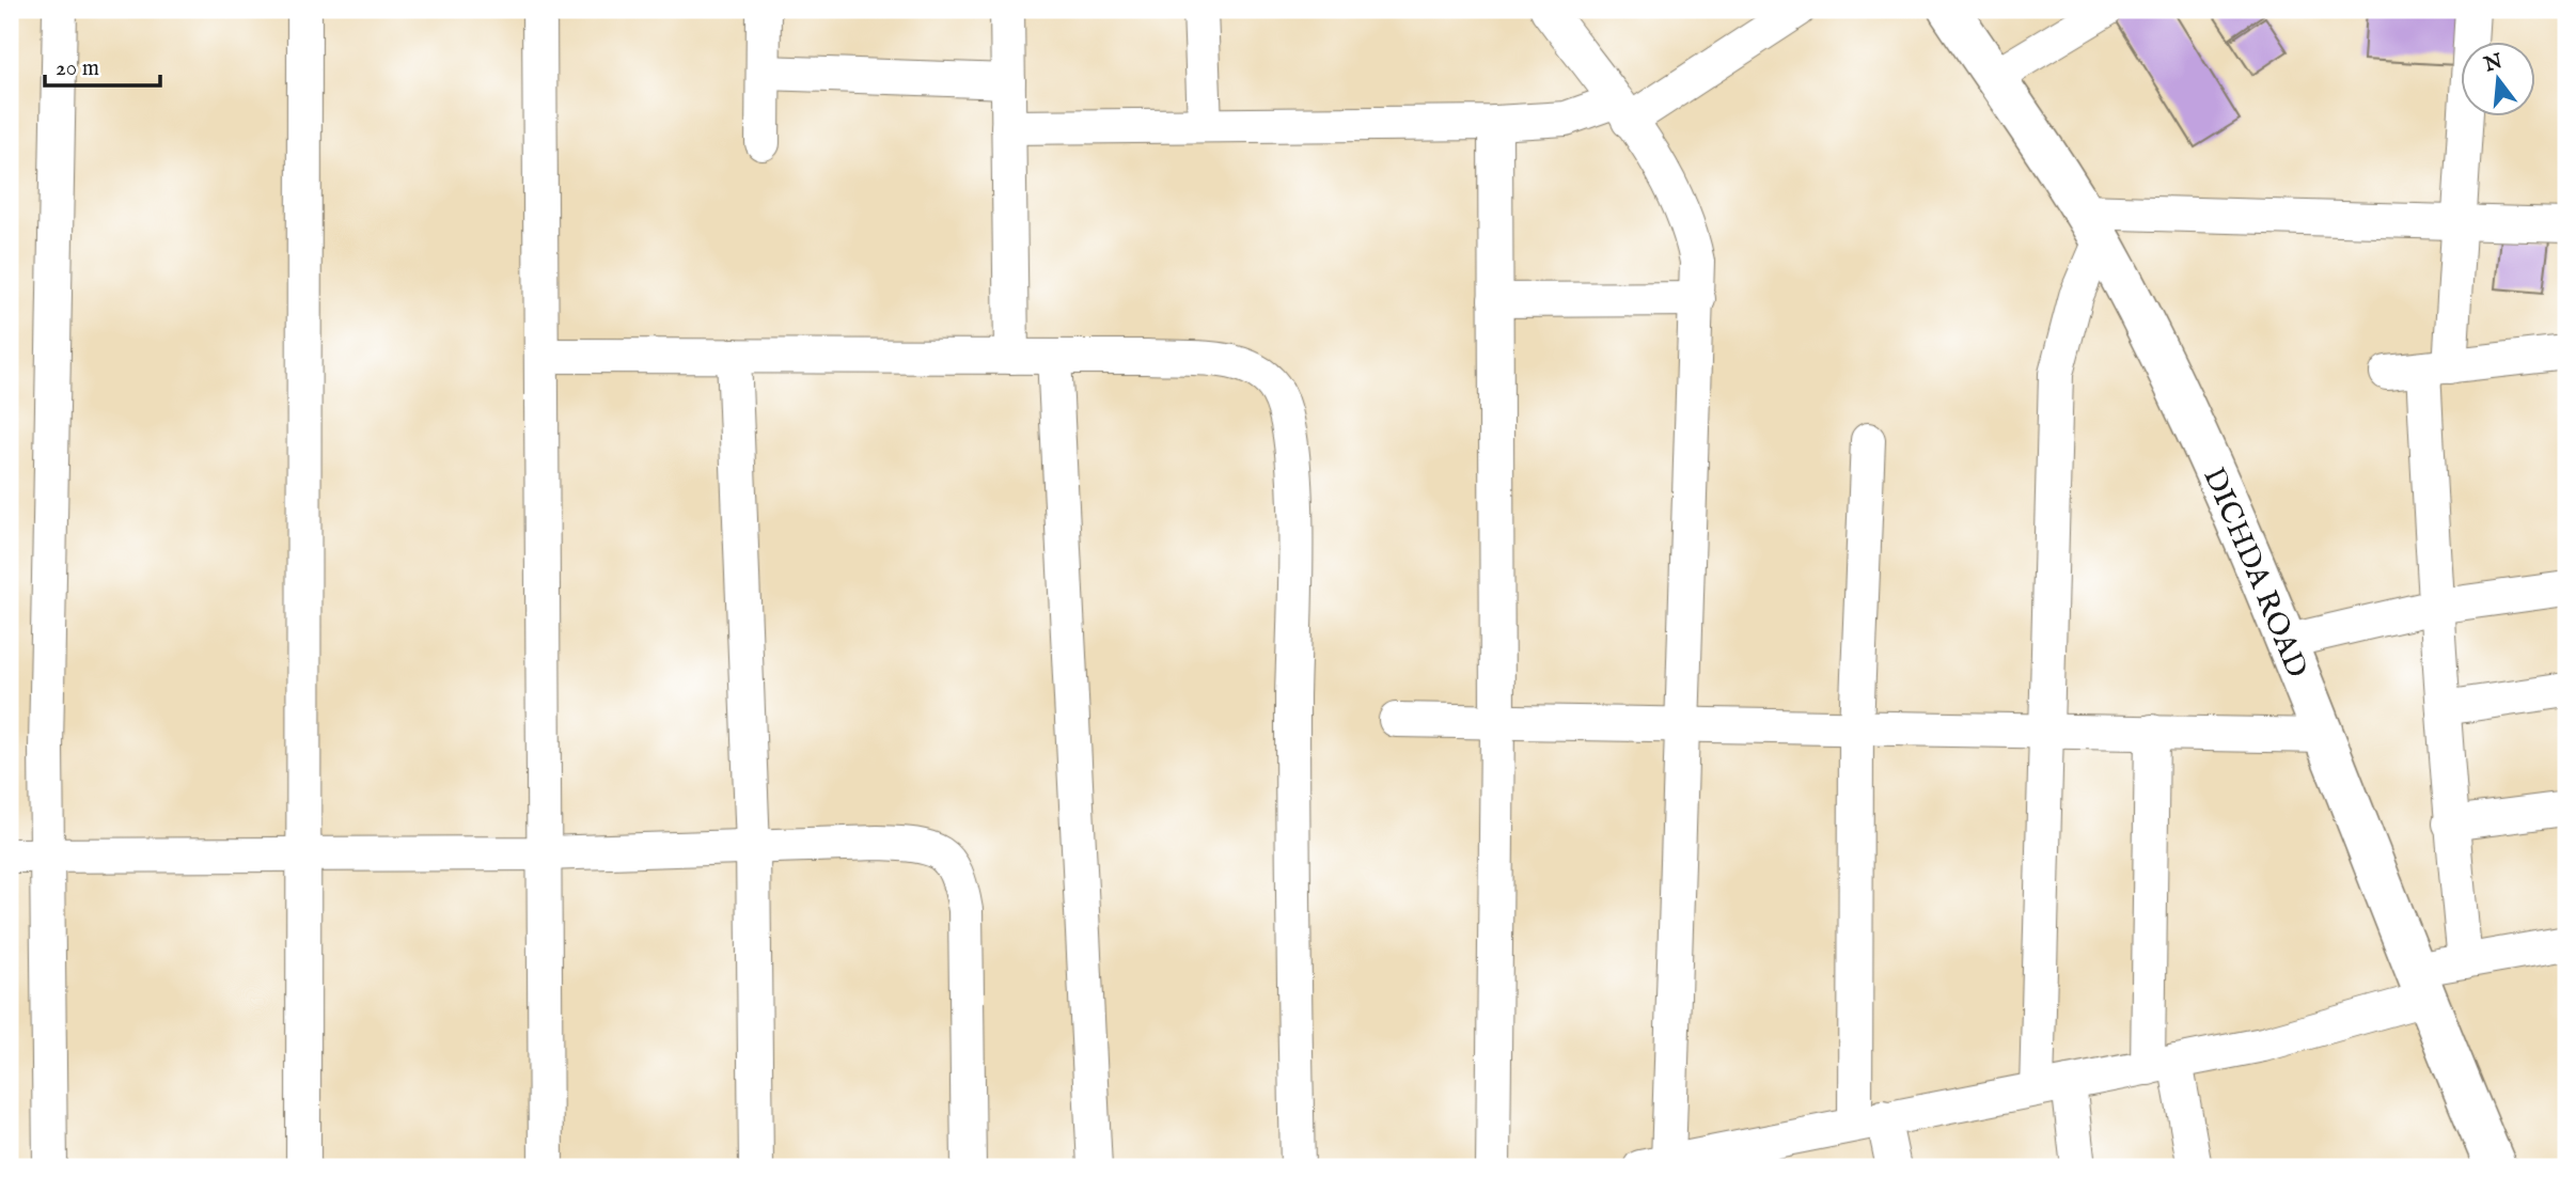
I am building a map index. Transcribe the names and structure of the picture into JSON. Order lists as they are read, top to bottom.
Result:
{
  "streets": {
    "main road": ["DICHDA ROAD"]
  },
  "scale_bar": "20 m",
  "north": "top"
}
